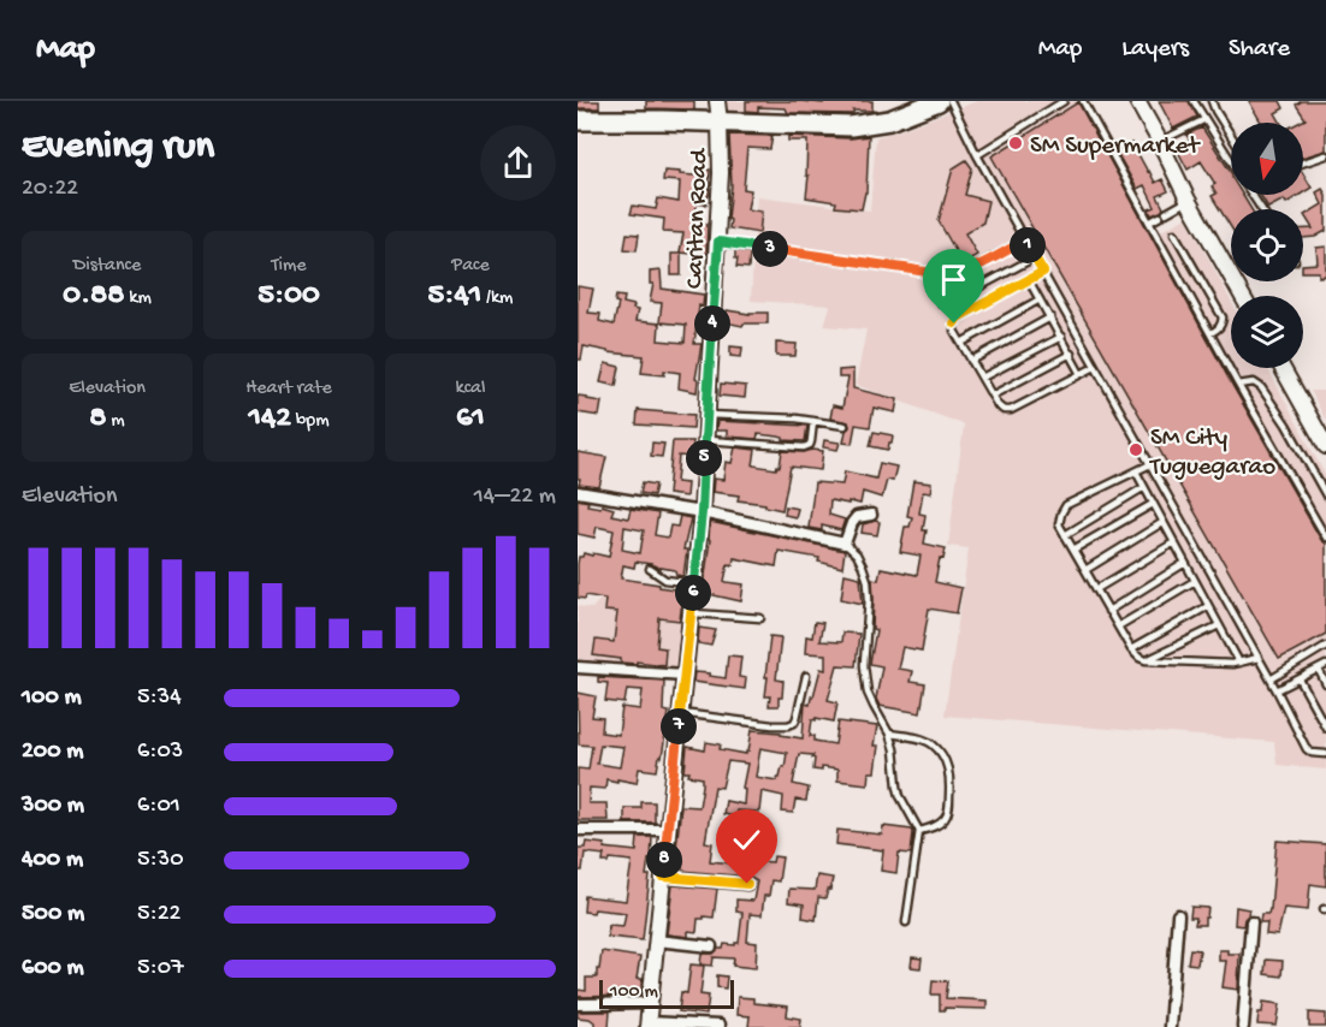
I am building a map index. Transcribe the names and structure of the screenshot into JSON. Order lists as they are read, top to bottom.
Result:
{
  "streets": {
    "main road": ["Caritan Road"]
  },
  "places": ["SM Supermarket", "SM City Tuguegarao"],
  "scale_bar": "100 m",
  "north": "bottom",
  "page": {
    "header": "Map",
    "nav": ["Map", "Layers", "Share"],
    "heading": ["Evening run", "20:22"],
    "stats": [
      ["Distance", "0.88 km"],
      ["Time", "5:00"],
      ["Pace", "5:41 /km"],
      ["Elevation", "8 m"],
      ["Heart rate", "142 bpm"],
      ["kcal", "61"]
    ],
    "pins": [
      "1",
      "3",
      "4",
      "5",
      "6",
      "7",
      "8"
    ],
    "chart": ["Elevation", "14–22 m"],
    "list": [
      {
        "name": "100 m",
        "note": "5:34"
      },
      {
        "name": "200 m",
        "note": "6:03"
      },
      {
        "name": "300 m",
        "note": "6:01"
      },
      {
        "name": "400 m",
        "note": "5:30"
      },
      {
        "name": "500 m",
        "note": "5:22"
      },
      {
        "name": "600 m",
        "note": "5:07"
      }
    ],
    "scale": "100 m"
  }
}
